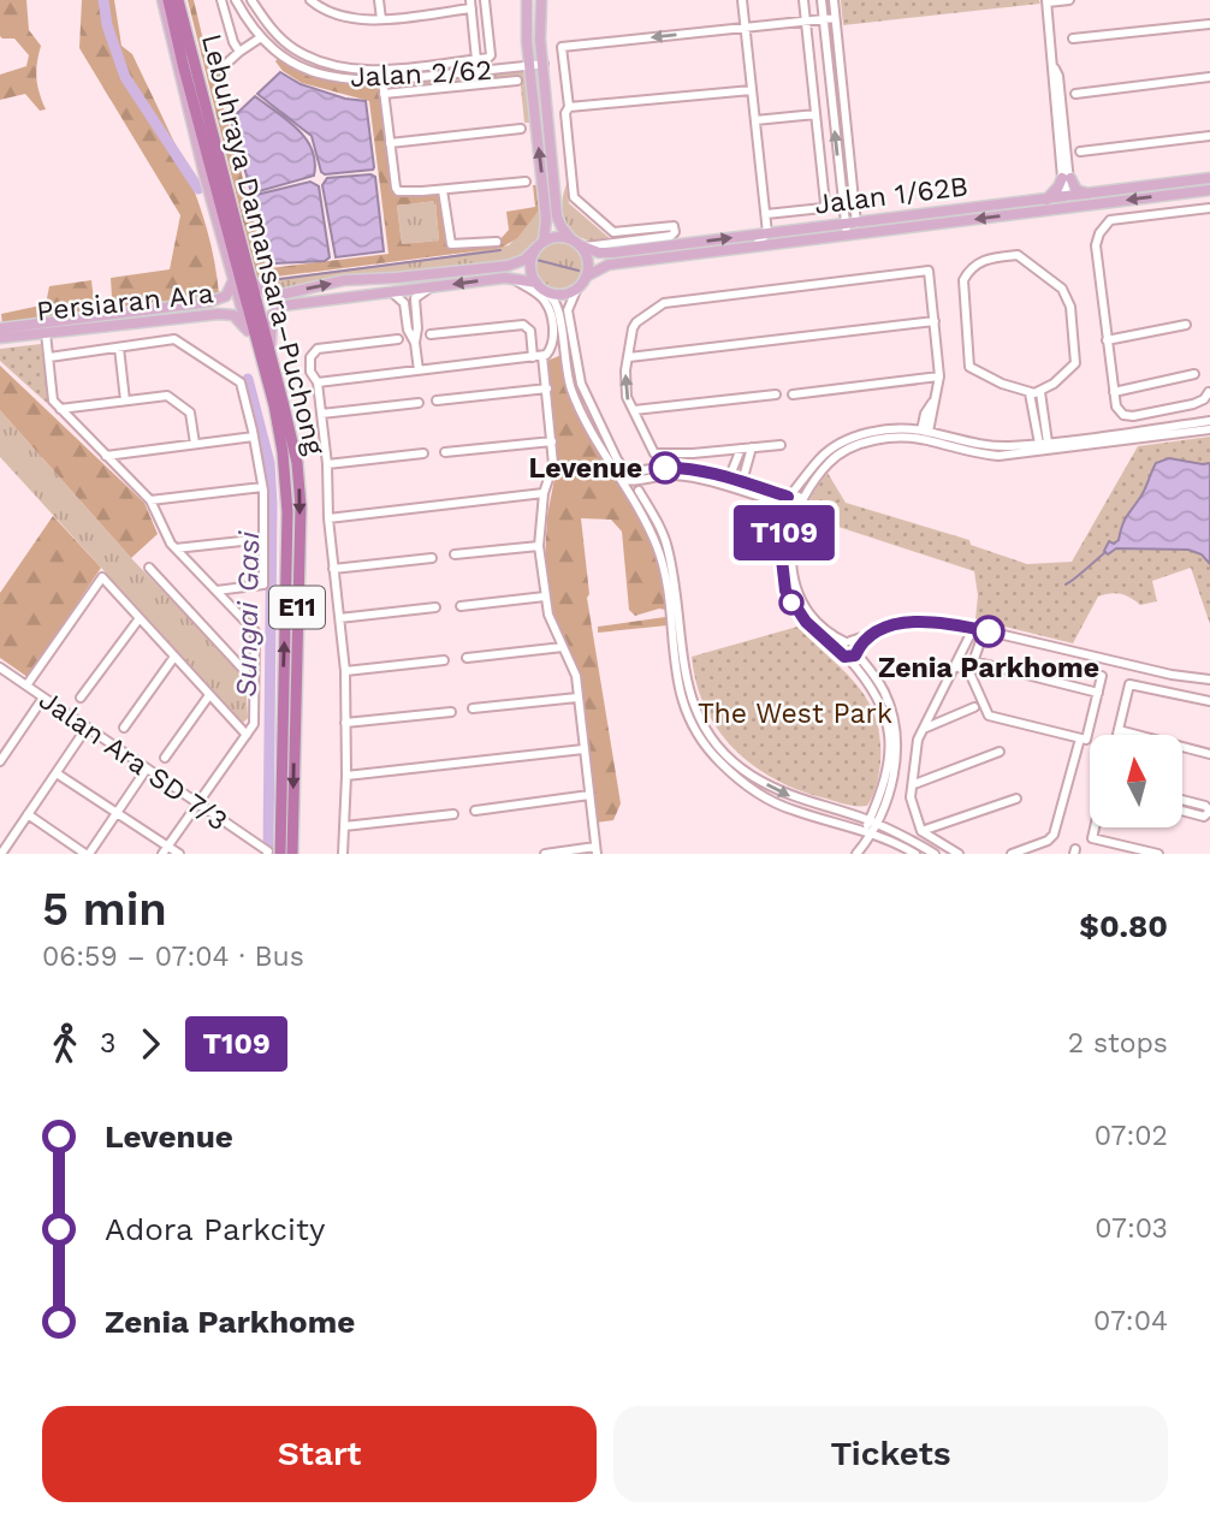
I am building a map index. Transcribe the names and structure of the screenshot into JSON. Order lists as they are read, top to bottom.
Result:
{
  "streets": {
    "highway": ["Lebuhraya Damansara–Puchong", "E11"],
    "main road": ["Jalan 1/62B", "Persiaran Ara"],
    "street": ["Jalan 2/62", "Jalan Ara SD 7/3"]
  },
  "crossings": [
    ["Lebuhraya Damansara–Puchong", "E11"],
    ["Lebuhraya Damansara–Puchong", "Jalan Ara SD 7/3"]
  ],
  "water": ["Sungai Gasi"],
  "parks": ["The West Park"],
  "places": ["Levenue", "Zenia Parkhome"],
  "lines": ["bus line T109"],
  "north": "top",
  "page": {
    "on_map": "T109",
    "heading": ["5 min", "06:59 – 07:04 · Bus", "$0.80"],
    "legs": ["3", "T109", "2 stops"],
    "list": [
      {
        "name": "Levenue",
        "value": "07:02"
      },
      {
        "name": "Adora Parkcity",
        "value": "07:03"
      },
      {
        "name": "Zenia Parkhome",
        "value": "07:04"
      }
    ],
    "buttons": ["Start", "Tickets"]
  }
}
